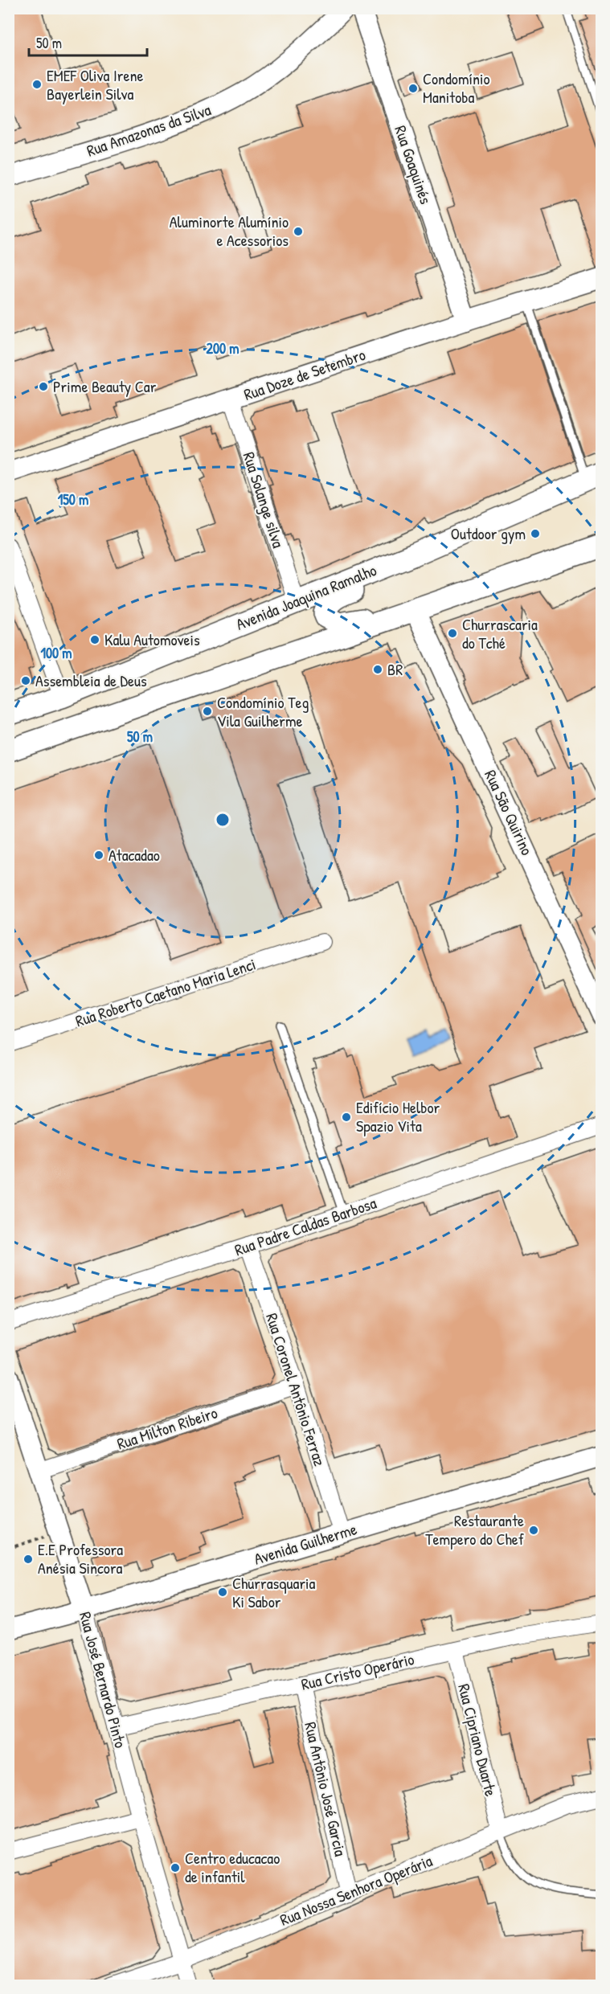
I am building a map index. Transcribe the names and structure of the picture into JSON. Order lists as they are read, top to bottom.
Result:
{
  "streets": {
    "main road": ["Avenida Joaquina Ramalho"],
    "street": [
      "Rua Amazonas da Silva",
      "Rua Goaquinés",
      "Rua Doze de Setembro",
      "Rua Solange silva",
      "Rua São Quirino",
      "Rua Roberto Caetano Maria Lenci",
      "Rua Padre Caldas Barbosa",
      "Rua Coronel Antônio Ferraz",
      "Rua Milton Ribeiro",
      "Avenida Guilherme",
      "Rua Cristo Operário",
      "Rua José Bernardo Pinto",
      "Rua Cipriano Duarte",
      "Rua Antônio José Garcia",
      "Rua Nossa Senhora Operária"
    ]
  },
  "crossings": [
    ["Rua Goaquinés", "Rua Doze de Setembro"],
    ["Rua Doze de Setembro", "Rua Solange silva"],
    ["Rua Solange silva", "Avenida Joaquina Ramalho"],
    ["Rua Padre Caldas Barbosa", "Rua Coronel Antônio Ferraz"],
    ["Rua Coronel Antônio Ferraz", "Rua Milton Ribeiro"],
    ["Rua Coronel Antônio Ferraz", "Avenida Guilherme"],
    ["Rua Milton Ribeiro", "Rua José Bernardo Pinto"],
    ["Avenida Guilherme", "Rua José Bernardo Pinto"],
    ["Rua Cristo Operário", "Rua José Bernardo Pinto"],
    ["Rua Cristo Operário", "Rua Cipriano Duarte"],
    ["Rua Cristo Operário", "Rua Antônio José Garcia"],
    ["Rua José Bernardo Pinto", "Rua Nossa Senhora Operária"],
    ["Rua Cipriano Duarte", "Rua Nossa Senhora Operária"],
    ["Rua Antônio José Garcia", "Rua Nossa Senhora Operária"]
  ],
  "places": [
    "EMEF Oliva Irene Bayerlein Silva",
    "Condomínio Manitoba",
    "Aluminorte Alumínio e Acessorios",
    "Prime Beauty Car",
    "Outdoor gym",
    "Churrascaria do Tché",
    "Kalu Automoveis",
    "BR",
    "Assembleia de Deus",
    "Condomínio Teg Vila Guilherme",
    "Atacadao",
    "Edifício Helbor Spazio Vita",
    "Restaurante Tempero do Chef",
    "E.E Professora Anésia Sincora",
    "Churrasquaria Ki Sabor",
    "Centro educacao de infantil"
  ],
  "scale_bar": "50 m",
  "rings": [
    "200 m",
    "150 m",
    "100 m",
    "50 m"
  ]
}
